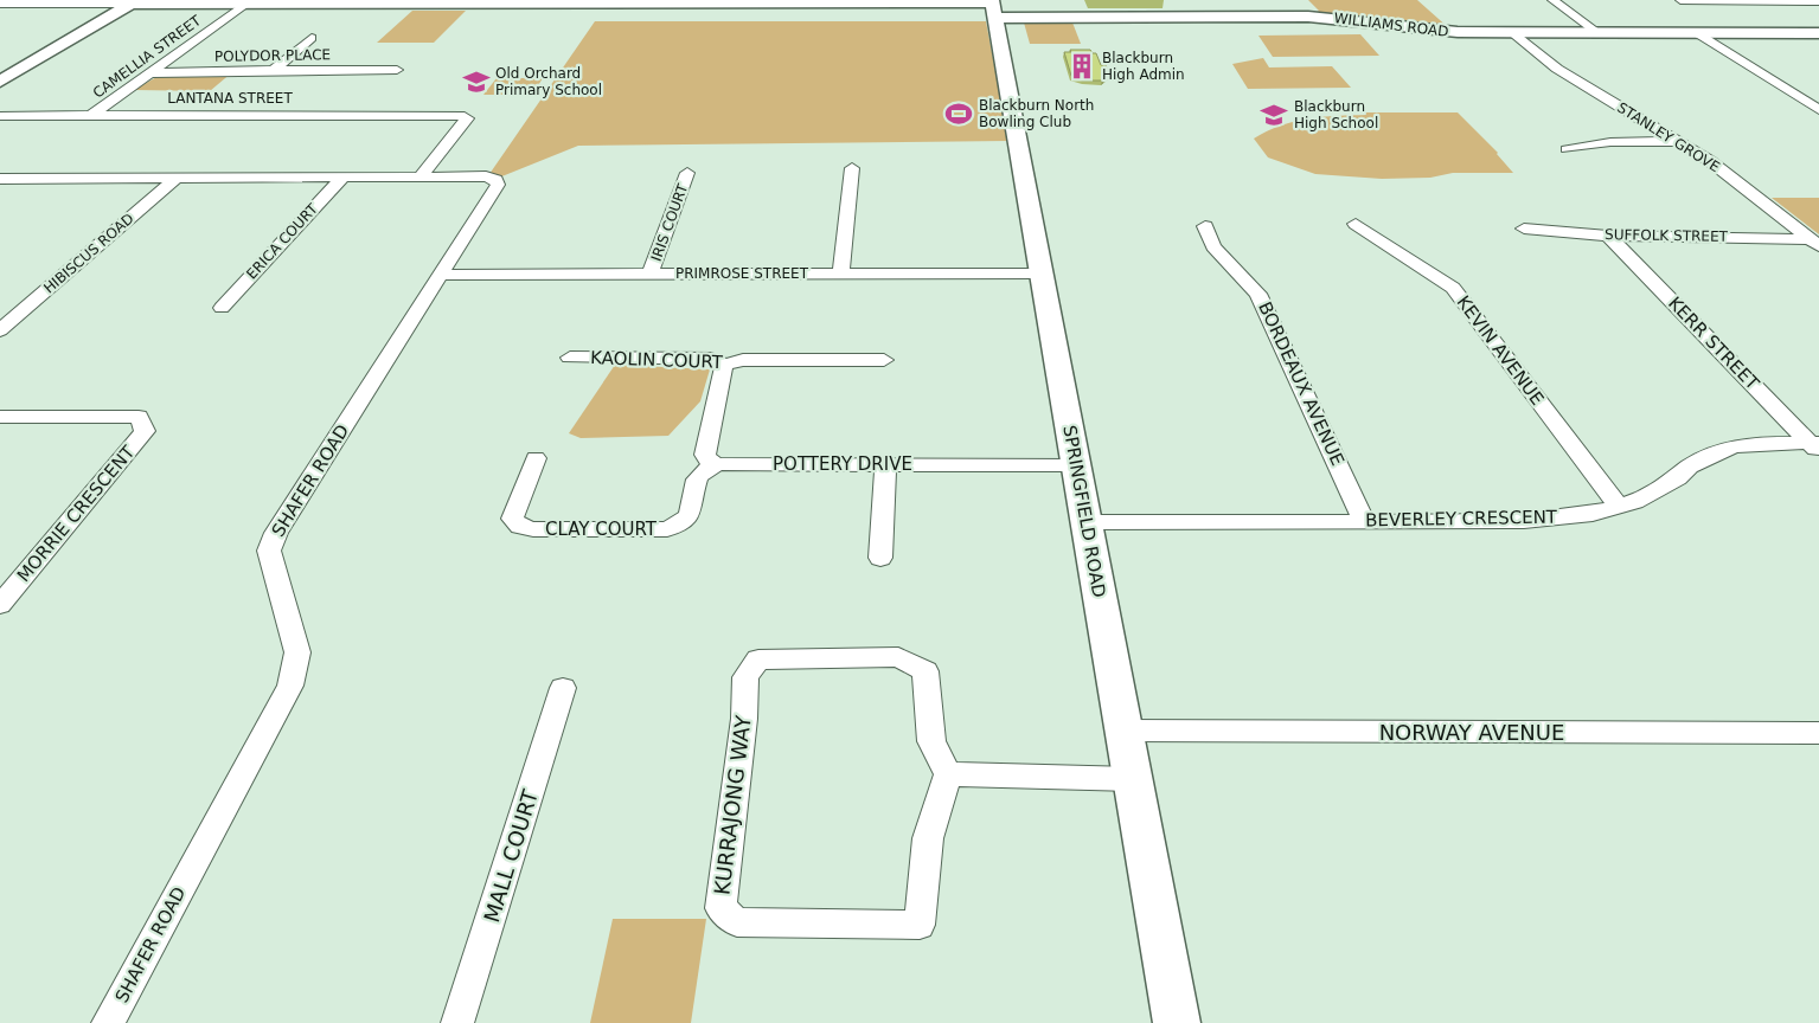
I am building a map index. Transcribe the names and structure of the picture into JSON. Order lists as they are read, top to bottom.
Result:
{
  "streets": {
    "main road": ["WILLIAMS ROAD", "SPRINGFIELD ROAD"],
    "street": [
      "POLYDOR PLACE",
      "CAMELLIA STREET",
      "LANTANA STREET",
      "STANLEY GROVE",
      "IRIS COURT",
      "SUFFOLK STREET",
      "ERICA COURT",
      "HIBISCUS ROAD",
      "PRIMROSE STREET",
      "KERR STREET",
      "KEVIN AVENUE",
      "KAOLIN COURT",
      "BORDEAUX AVENUE",
      "POTTERY DRIVE",
      "SHAFER ROAD",
      "MORRIE CRESCENT",
      "BEVERLEY CRESCENT",
      "CLAY COURT",
      "NORWAY AVENUE",
      "KURRAJONG WAY",
      "MALL COURT"
    ]
  },
  "crossings": [
    ["WILLIAMS ROAD", "CAMELLIA STREET"],
    ["WILLIAMS ROAD", "STANLEY GROVE"],
    ["WILLIAMS ROAD", "SPRINGFIELD ROAD"],
    ["POLYDOR PLACE", "CAMELLIA STREET"],
    ["CAMELLIA STREET", "LANTANA STREET"],
    ["STANLEY GROVE", "SUFFOLK STREET"],
    ["IRIS COURT", "PRIMROSE STREET"],
    ["SUFFOLK STREET", "KERR STREET"],
    ["ERICA COURT", "SHAFER ROAD"],
    ["HIBISCUS ROAD", "SHAFER ROAD"],
    ["PRIMROSE STREET", "SHAFER ROAD"],
    ["PRIMROSE STREET", "SPRINGFIELD ROAD"],
    ["KERR STREET", "BEVERLEY CRESCENT"],
    ["KEVIN AVENUE", "BEVERLEY CRESCENT"],
    ["BORDEAUX AVENUE", "BEVERLEY CRESCENT"],
    ["POTTERY DRIVE", "SPRINGFIELD ROAD"],
    ["POTTERY DRIVE", "CLAY COURT"],
    ["SPRINGFIELD ROAD", "BEVERLEY CRESCENT"],
    ["SPRINGFIELD ROAD", "NORWAY AVENUE"]
  ],
  "places": {
    "building": ["Blackburn High Admin"],
    "school or university": ["Old Orchard Primary School", "Blackburn High School"],
    "sports": ["Blackburn North Bowling Club"]
  }
}
